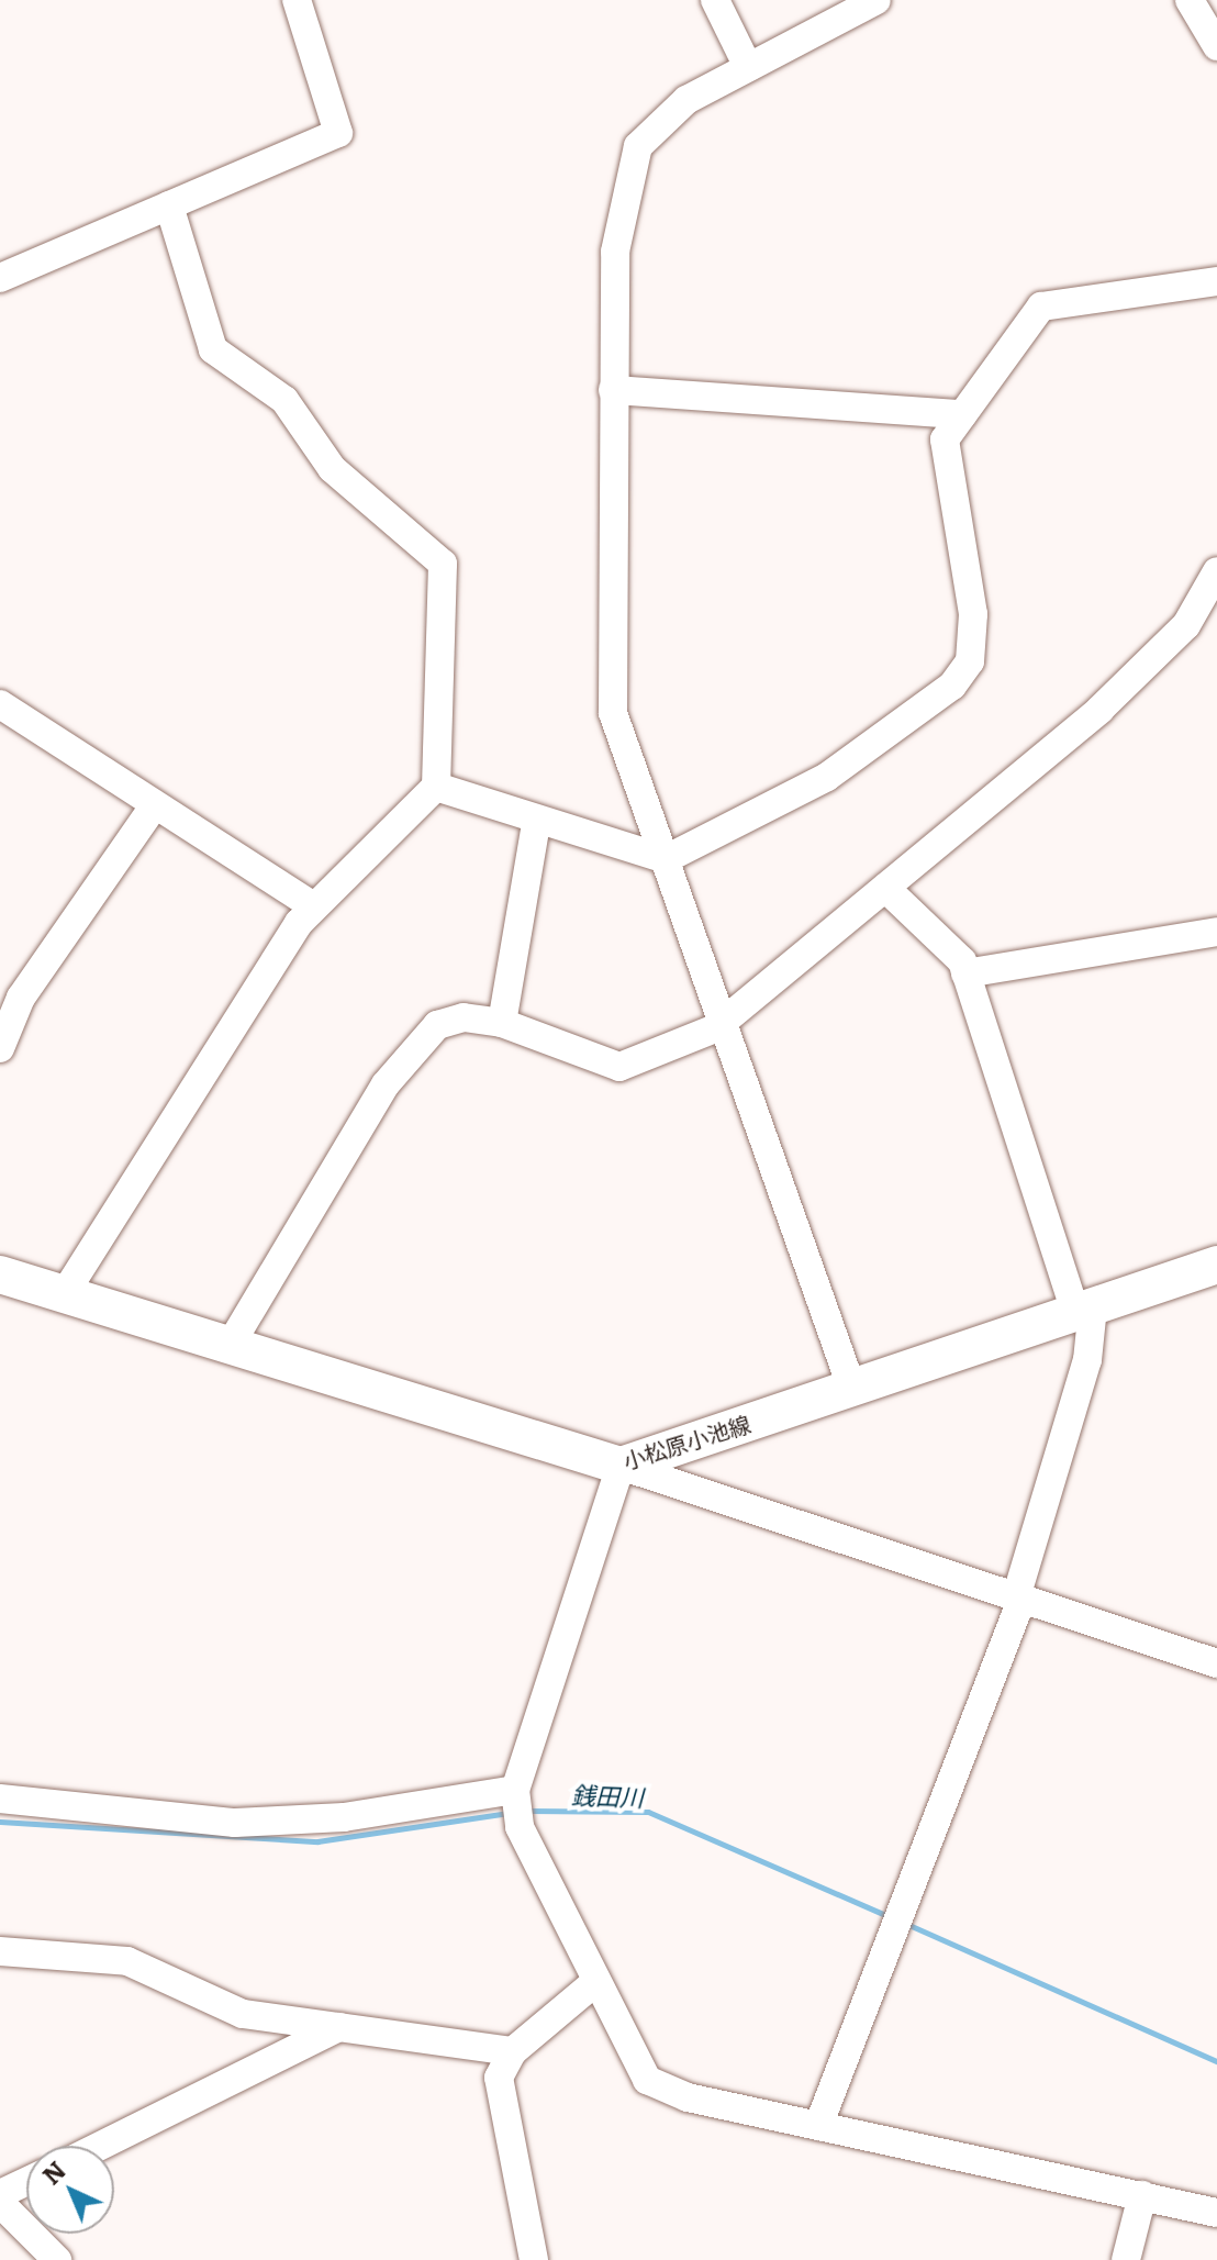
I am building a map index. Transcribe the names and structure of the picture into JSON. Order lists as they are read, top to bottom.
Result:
{
  "streets": {
    "main road": ["小松原小池線"]
  },
  "water": ["銭田川"],
  "north": "top left"
}
